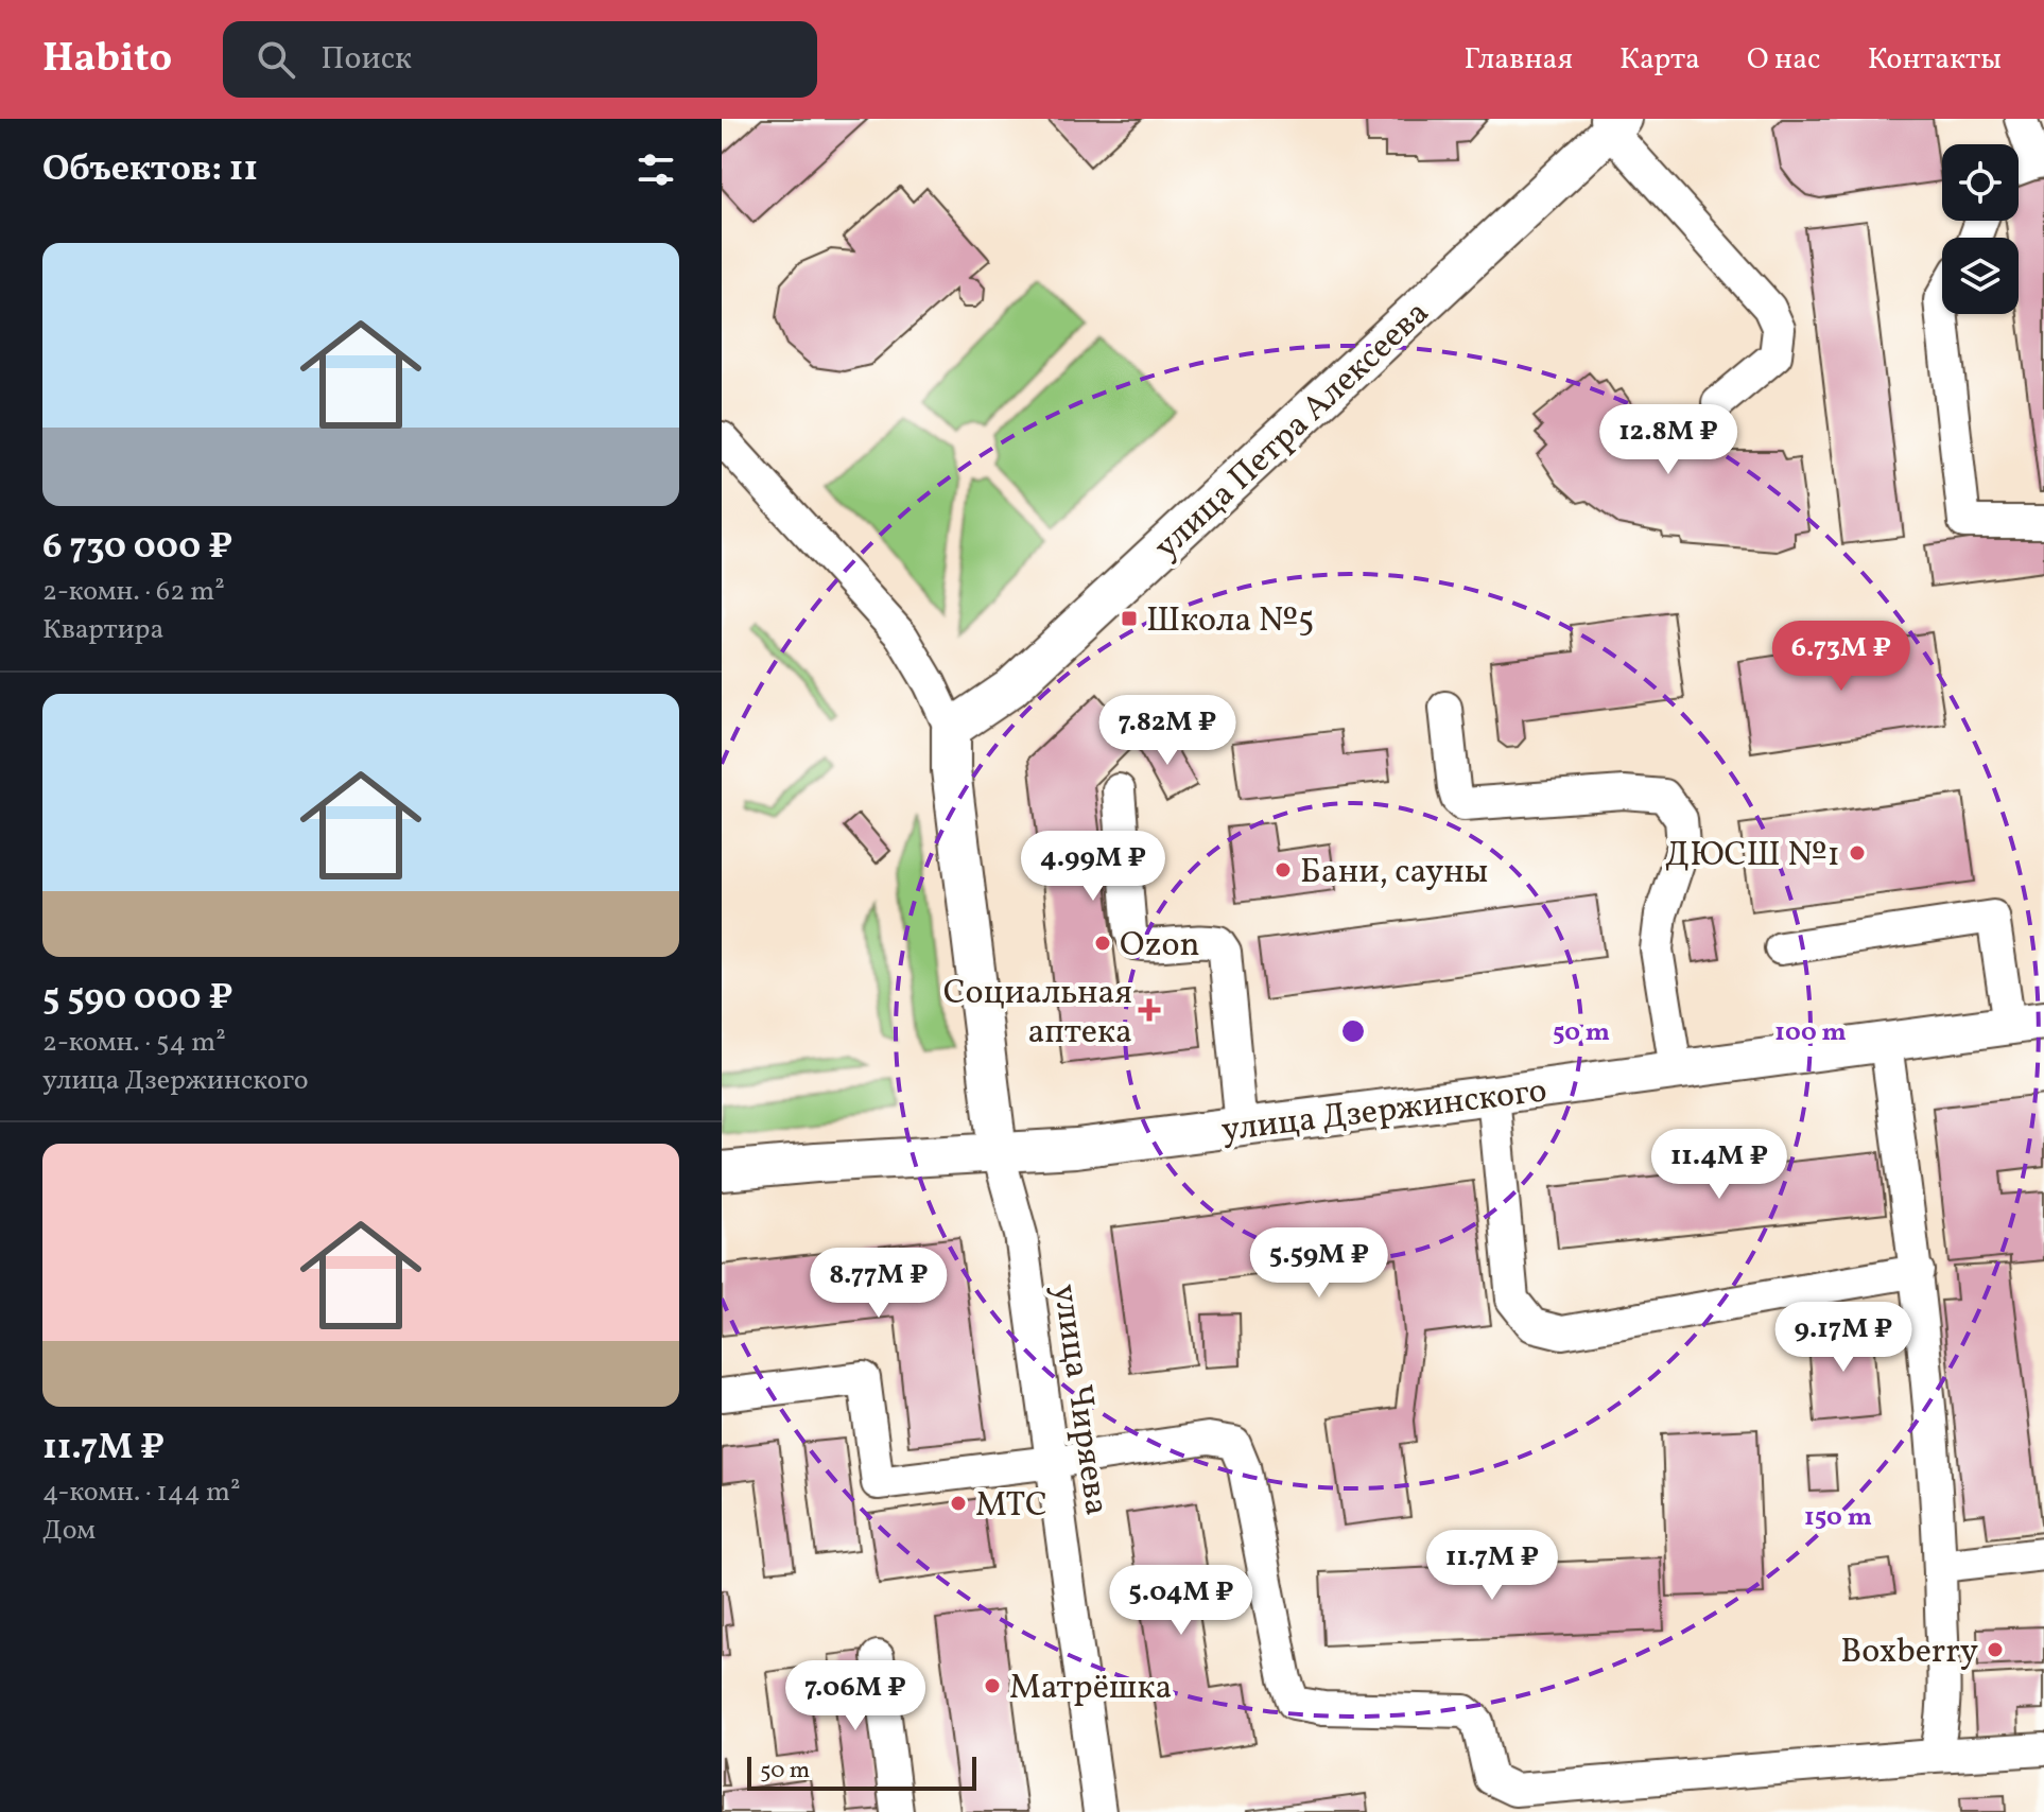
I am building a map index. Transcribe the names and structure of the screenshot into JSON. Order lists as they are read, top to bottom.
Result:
{
  "streets": {
    "main road": ["улица Петра Алексеева", "улица Дзержинского"],
    "street": ["улица Чиряева"]
  },
  "crossings": [
    ["улица Дзержинского", "улица Чиряева"]
  ],
  "places": {
    "transit": ["Школа №5"],
    "other": [
      "ДЮСШ №1",
      "Бани, сауны",
      "Ozon",
      "МТС",
      "Boxberry",
      "Матрёшка"
    ],
    "health": ["Социальная аптека"]
  },
  "scale_bar": "50 m",
  "page": {
    "header": "Habito",
    "search": "Поиск",
    "nav": [
      "Главная",
      "Карта",
      "О нас",
      "Контакты"
    ],
    "heading": "Объектов: 11",
    "list": [
      {
        "name": "6 730 000 ₽",
        "note": "2-комн. · 62 m² · Квартира"
      },
      {
        "name": "5 590 000 ₽",
        "note": "2-комн. · 54 m² · улица Дзержинского"
      },
      {
        "name": "11.7M ₽",
        "note": "4-комн. · 144 m² · Дом"
      }
    ],
    "price": [
      "12.8M ₽",
      "6.73M ₽",
      "7.82M ₽",
      "4.99M ₽",
      "11.4M ₽",
      "5.59M ₽",
      "8.77M ₽",
      "9.17M ₽",
      "11.7M ₽",
      "5.04M ₽",
      "7.06M ₽"
    ],
    "scale": "50 m"
  },
  "rings": ["50 m", "100 m", "150 m"]
}
